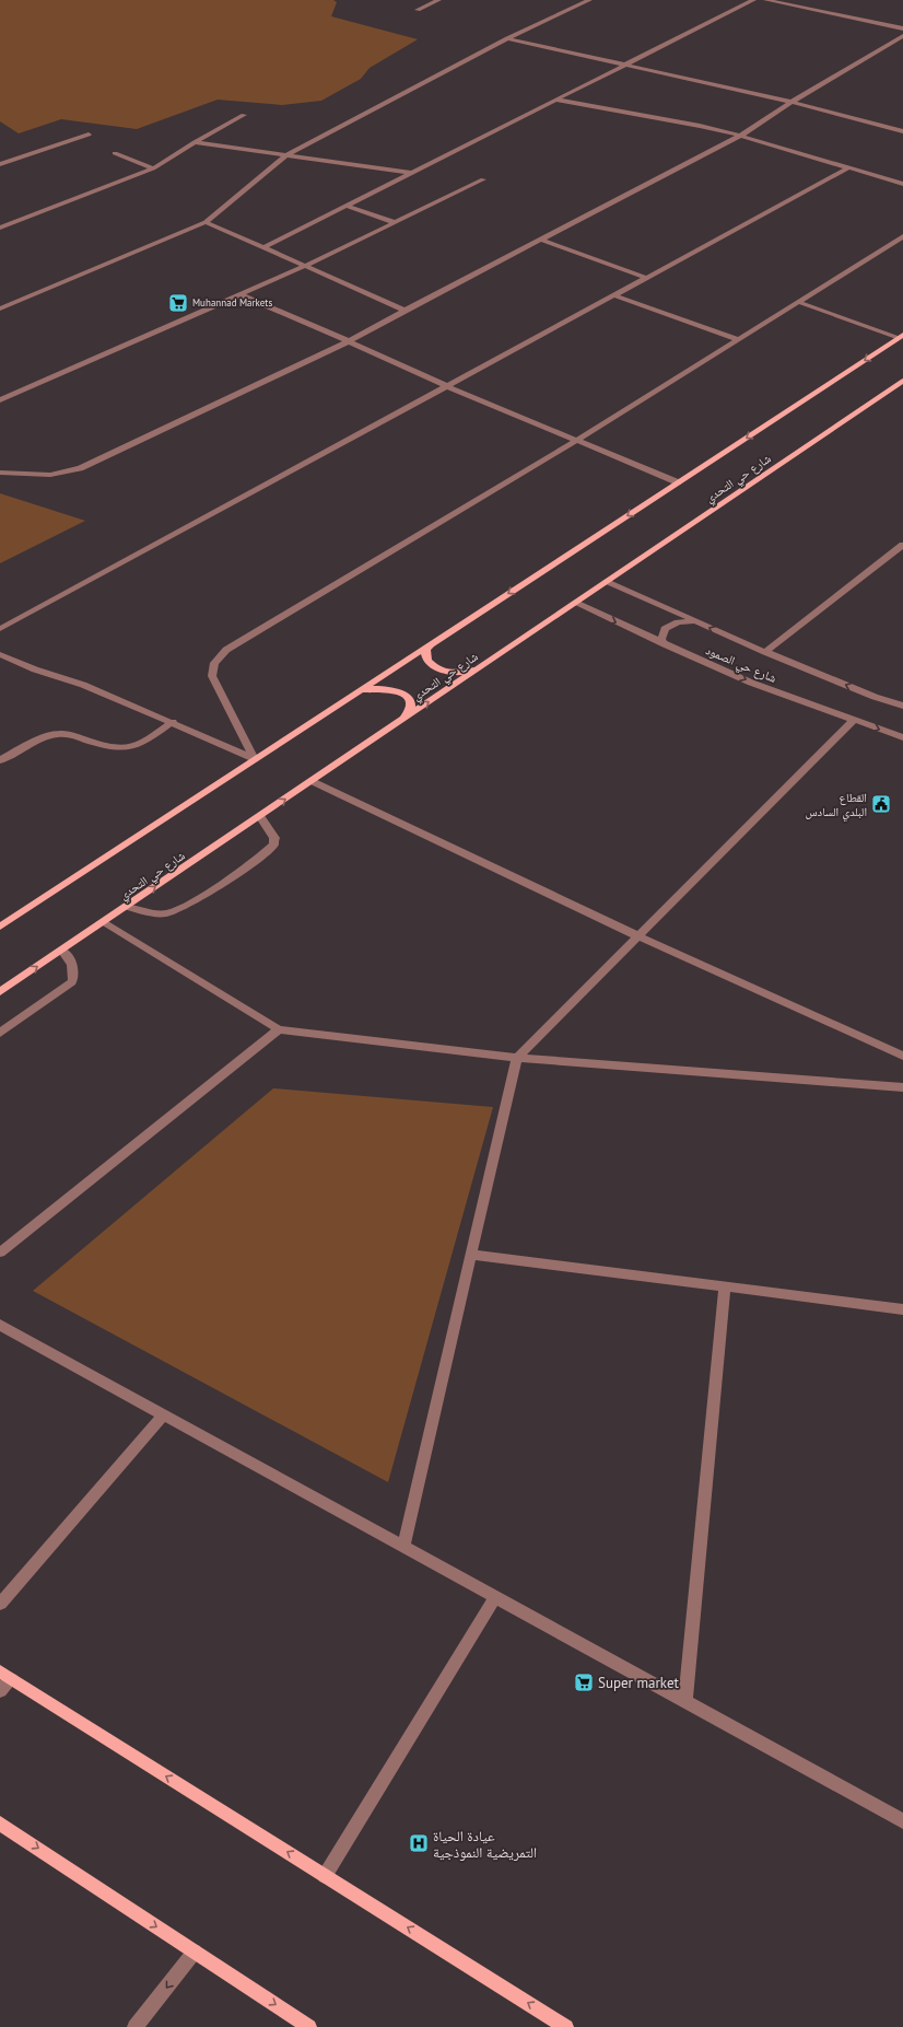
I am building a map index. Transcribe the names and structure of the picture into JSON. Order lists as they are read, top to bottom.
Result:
{
  "streets": {
    "main road": ["شارع حي التحدي"],
    "street": ["شارع حي الصمود"]
  },
  "crossings": [
    ["شارع حي التحدي", "شارع حي الصمود"]
  ],
  "places": {
    "supermarket": ["Muhannad Markets", "Super market"],
    "public building": ["القطاع البلدي السادس"],
    "hospital": ["عيادة الحياة التمريضية النموذجية"]
  }
}
